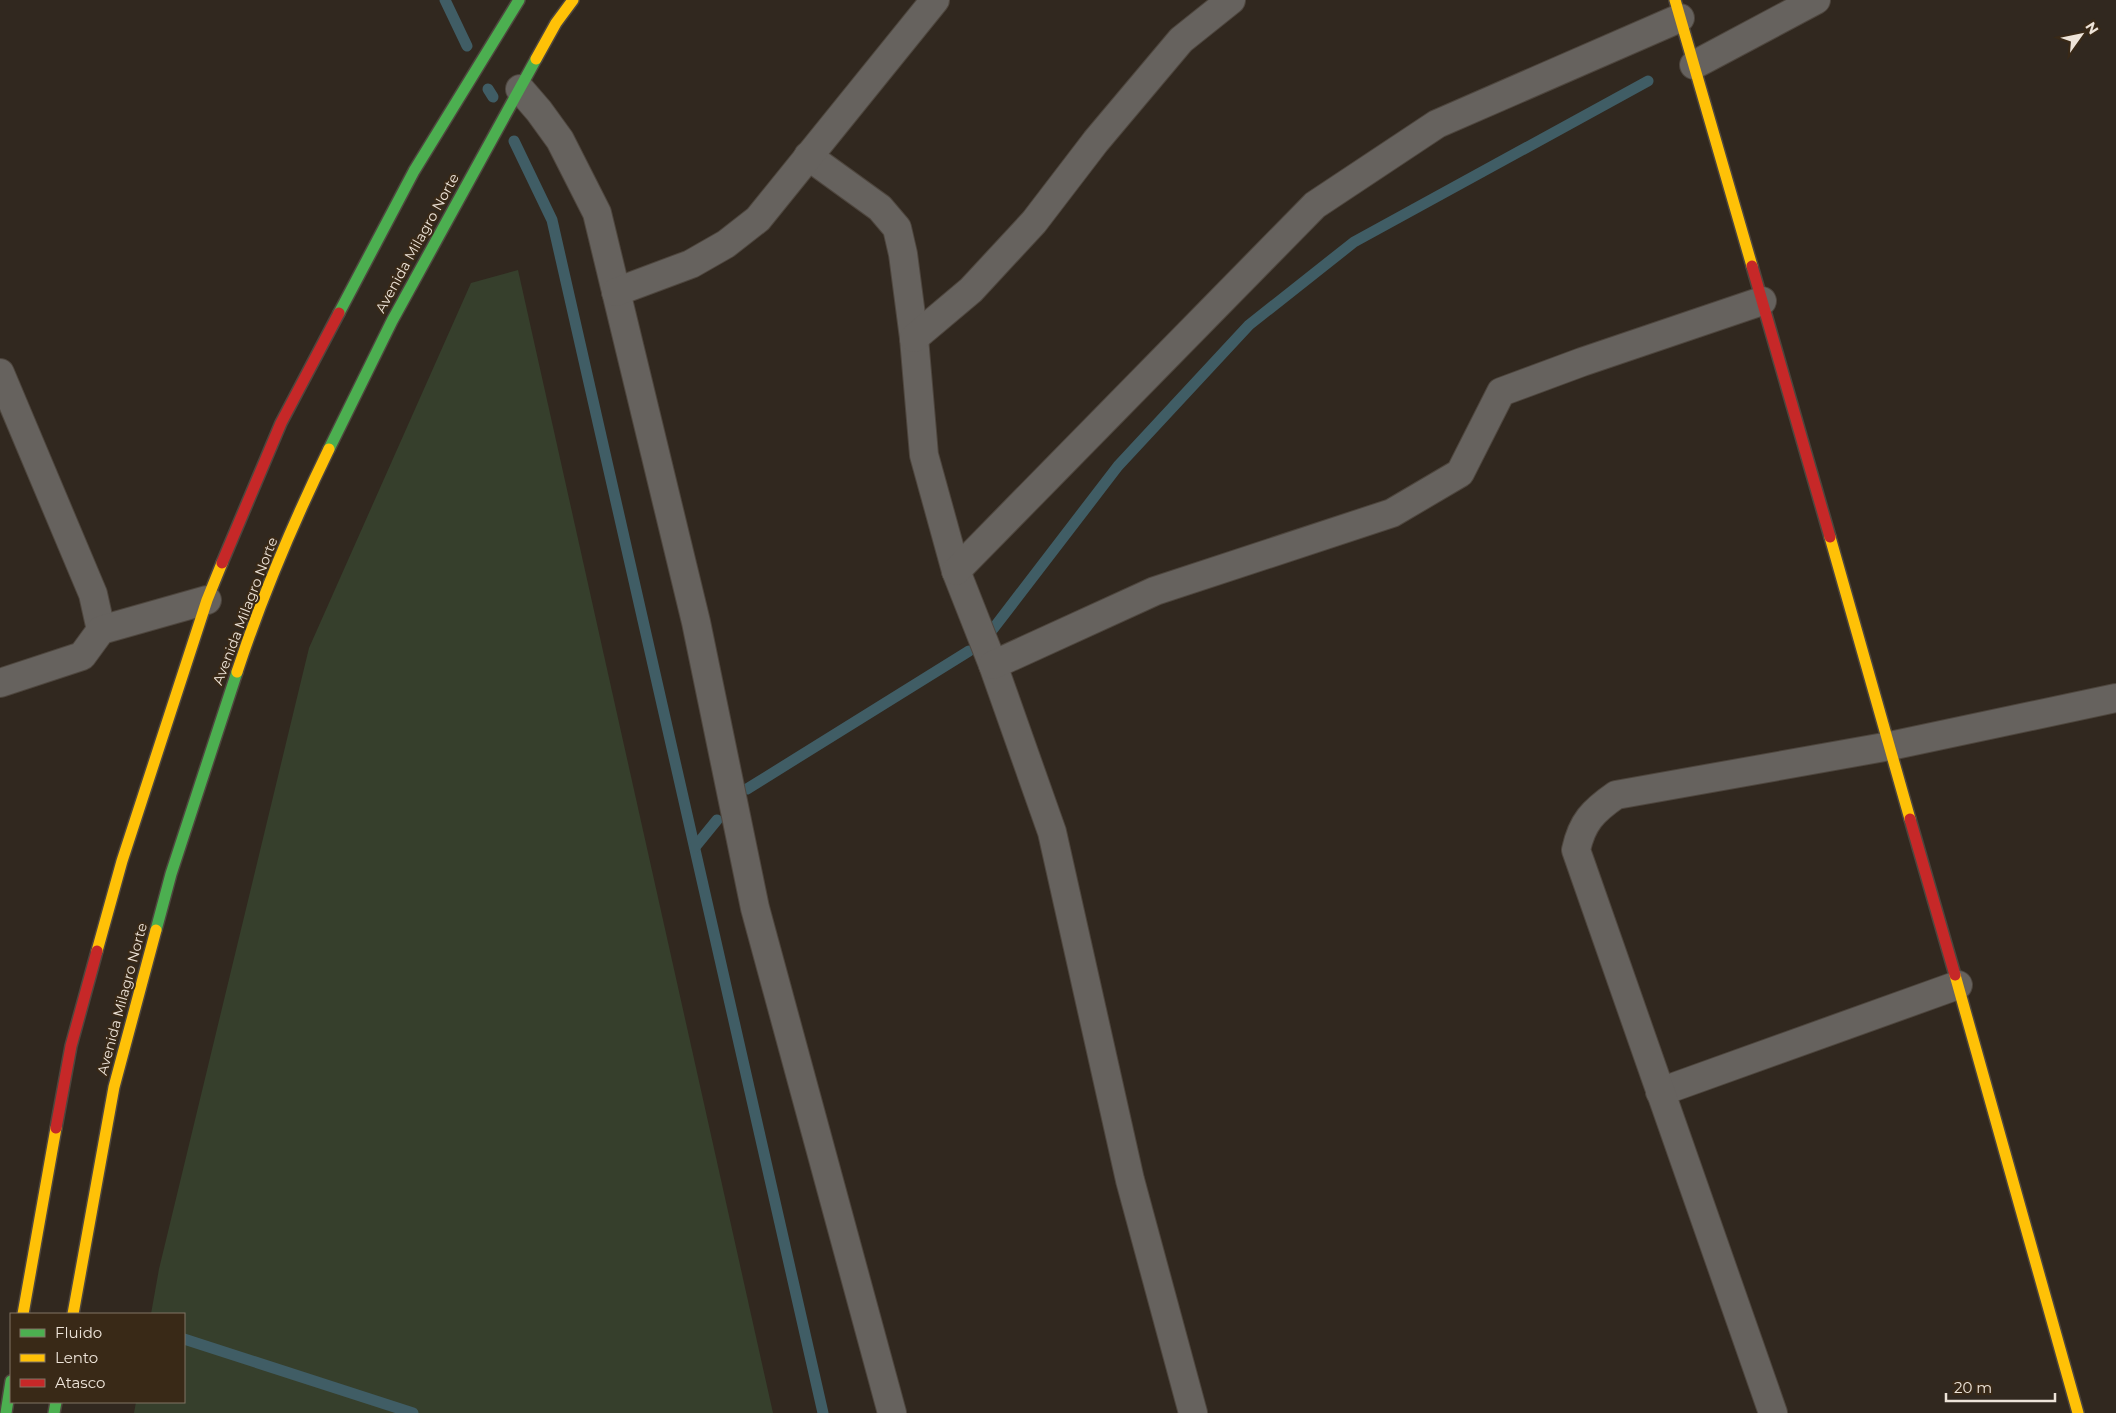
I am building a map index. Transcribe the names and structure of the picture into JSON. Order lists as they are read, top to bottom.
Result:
{
  "streets": {
    "main road": ["Avenida Milagro Norte"]
  },
  "legend": ["Fluido", "Lento", "Atasco"],
  "scale_bar": "20 m",
  "north": "top right"
}
